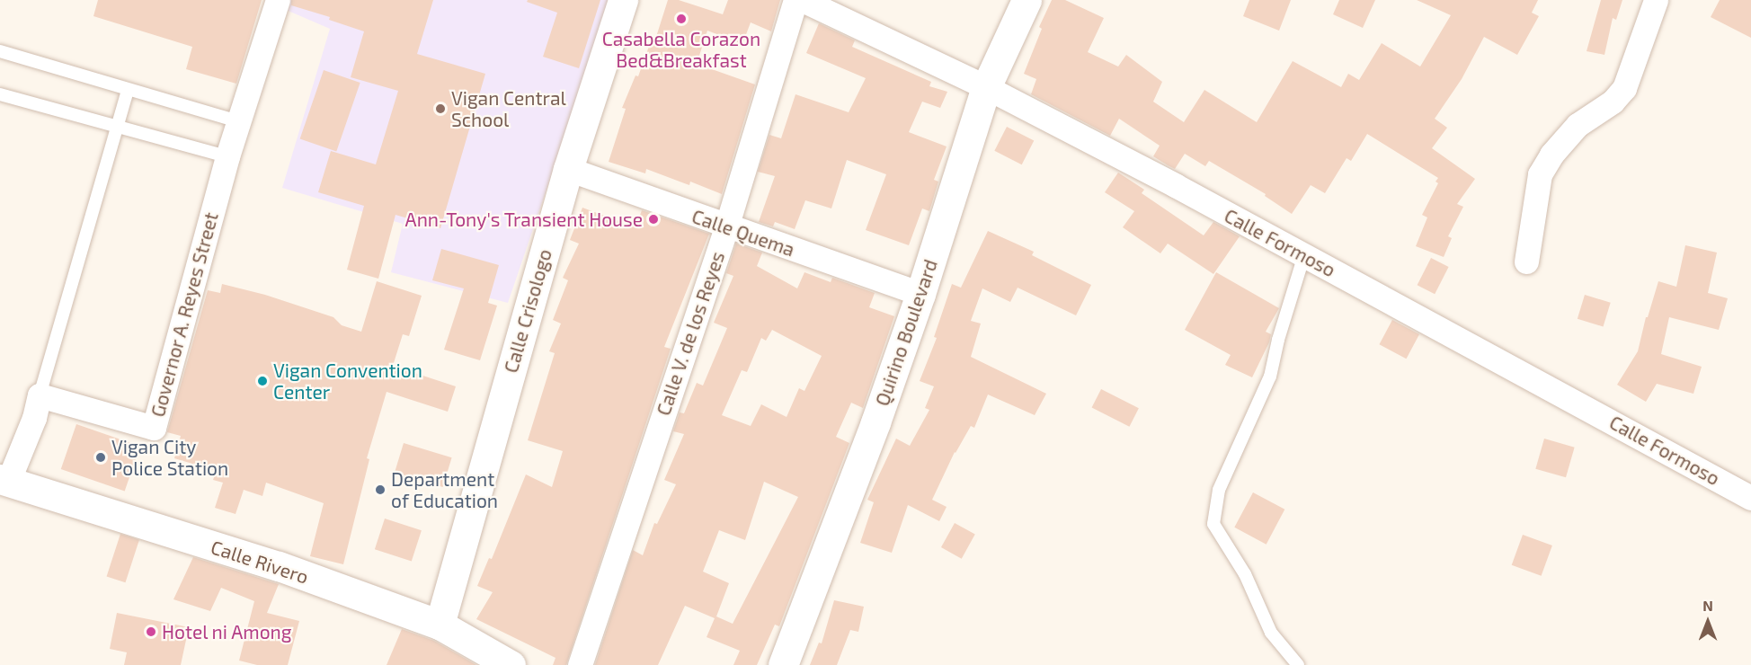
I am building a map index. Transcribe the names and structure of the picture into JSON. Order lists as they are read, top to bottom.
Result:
{
  "streets": {
    "main road": ["Calle Crisologo", "Quirino Boulevard", "Calle Rivero"],
    "street": [
      "Calle Quema",
      "Calle Formoso",
      "Governor A. Reyes Street",
      "Calle V. de los Reyes"
    ]
  },
  "crossings": [
    ["Calle Quema", "Calle Crisologo"],
    ["Calle Quema", "Quirino Boulevard"],
    ["Calle Quema", "Calle V. de los Reyes"],
    ["Calle Formoso", "Quirino Boulevard"],
    ["Calle Crisologo", "Calle Rivero"]
  ],
  "places": [
    "Casabella Corazon Bed&Breakfast",
    "Vigan Central School",
    "Ann-Tony's Transient House",
    "Vigan Convention Center",
    "Vigan City Police Station",
    "Department of Education",
    "Hotel ni Among"
  ],
  "north": "top"
}
